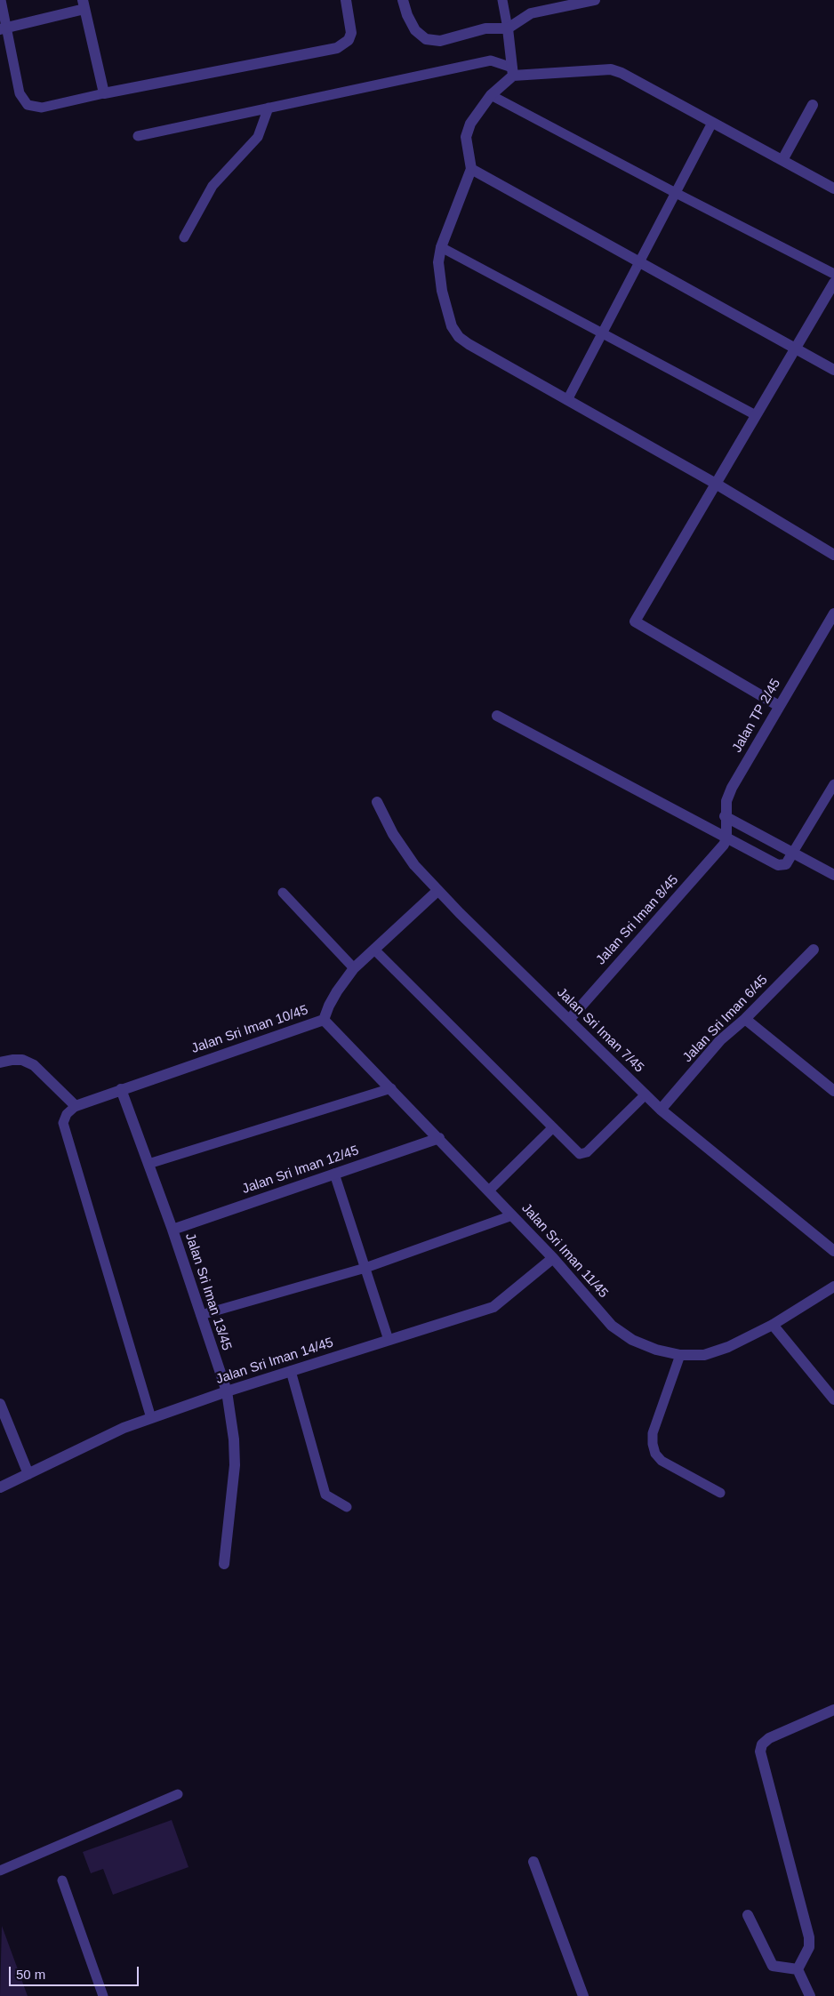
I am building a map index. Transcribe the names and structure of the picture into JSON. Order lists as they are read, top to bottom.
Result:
{
  "streets": {
    "street": [
      "Jalan TP 2/45",
      "Jalan Sri Iman 8/45",
      "Jalan Sri Iman 6/45",
      "Jalan Sri Iman 10/45",
      "Jalan Sri Iman 7/45",
      "Jalan Sri Iman 12/45",
      "Jalan Sri Iman 11/45",
      "Jalan Sri Iman 13/45",
      "Jalan Sri Iman 14/45"
    ]
  },
  "crossings": [
    ["Jalan TP 2/45", "Jalan Sri Iman 8/45"],
    ["Jalan Sri Iman 8/45", "Jalan Sri Iman 7/45"],
    ["Jalan Sri Iman 6/45", "Jalan Sri Iman 7/45"],
    ["Jalan Sri Iman 10/45", "Jalan Sri Iman 7/45"],
    ["Jalan Sri Iman 10/45", "Jalan Sri Iman 11/45"],
    ["Jalan Sri Iman 10/45", "Jalan Sri Iman 13/45"],
    ["Jalan Sri Iman 12/45", "Jalan Sri Iman 11/45"],
    ["Jalan Sri Iman 12/45", "Jalan Sri Iman 13/45"],
    ["Jalan Sri Iman 11/45", "Jalan Sri Iman 14/45"],
    ["Jalan Sri Iman 13/45", "Jalan Sri Iman 14/45"]
  ],
  "scale_bar": "50 m"
}
